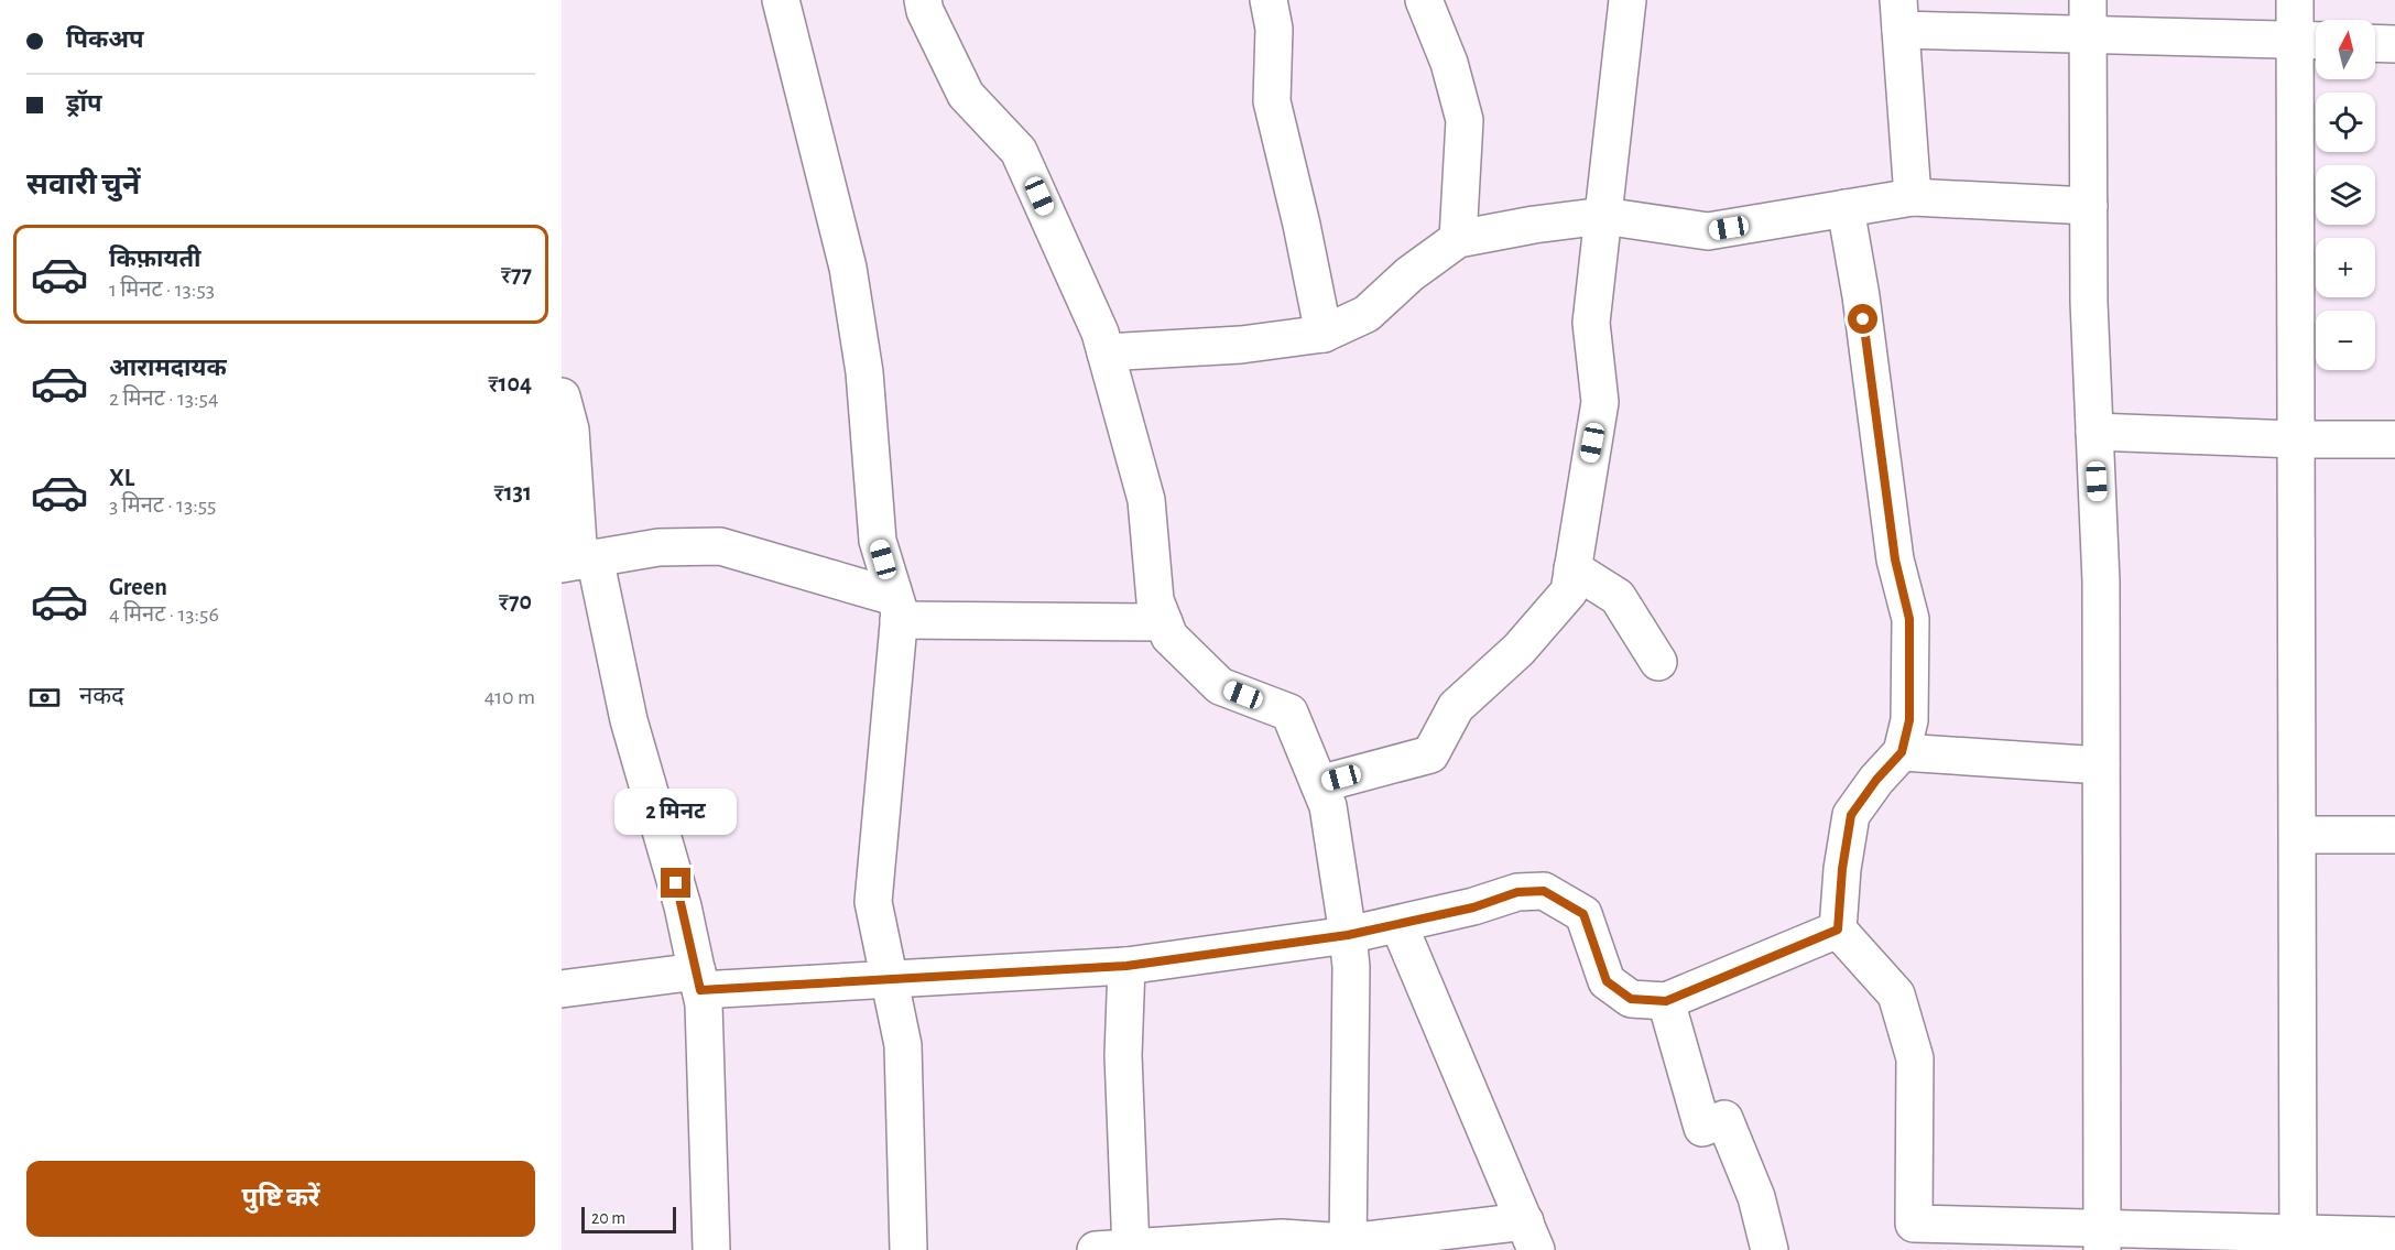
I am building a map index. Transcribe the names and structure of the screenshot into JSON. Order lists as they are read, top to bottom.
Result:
{
  "scale_bar": "20 m",
  "north": "top",
  "page": {
    "banner": ["पिकअप", "ड्रॉप"],
    "map_buttons": ["+", "−"],
    "heading": "सवारी चुनें",
    "list": [
      {
        "name": "किफ़ायती",
        "note": "1 मिनट · 13:53",
        "value": "₹77"
      },
      {
        "name": "आरामदायक",
        "note": "2 मिनट · 13:54",
        "value": "₹104"
      },
      {
        "name": "XL",
        "note": "3 मिनट · 13:55",
        "value": "₹131"
      },
      {
        "name": "Green",
        "note": "4 मिनट · 13:56",
        "value": "₹70"
      }
    ],
    "pay": ["नकद", "410 m"],
    "bubble": "2 मिनट",
    "buttons": "पुष्टि करें",
    "scale": "20 m"
  }
}
